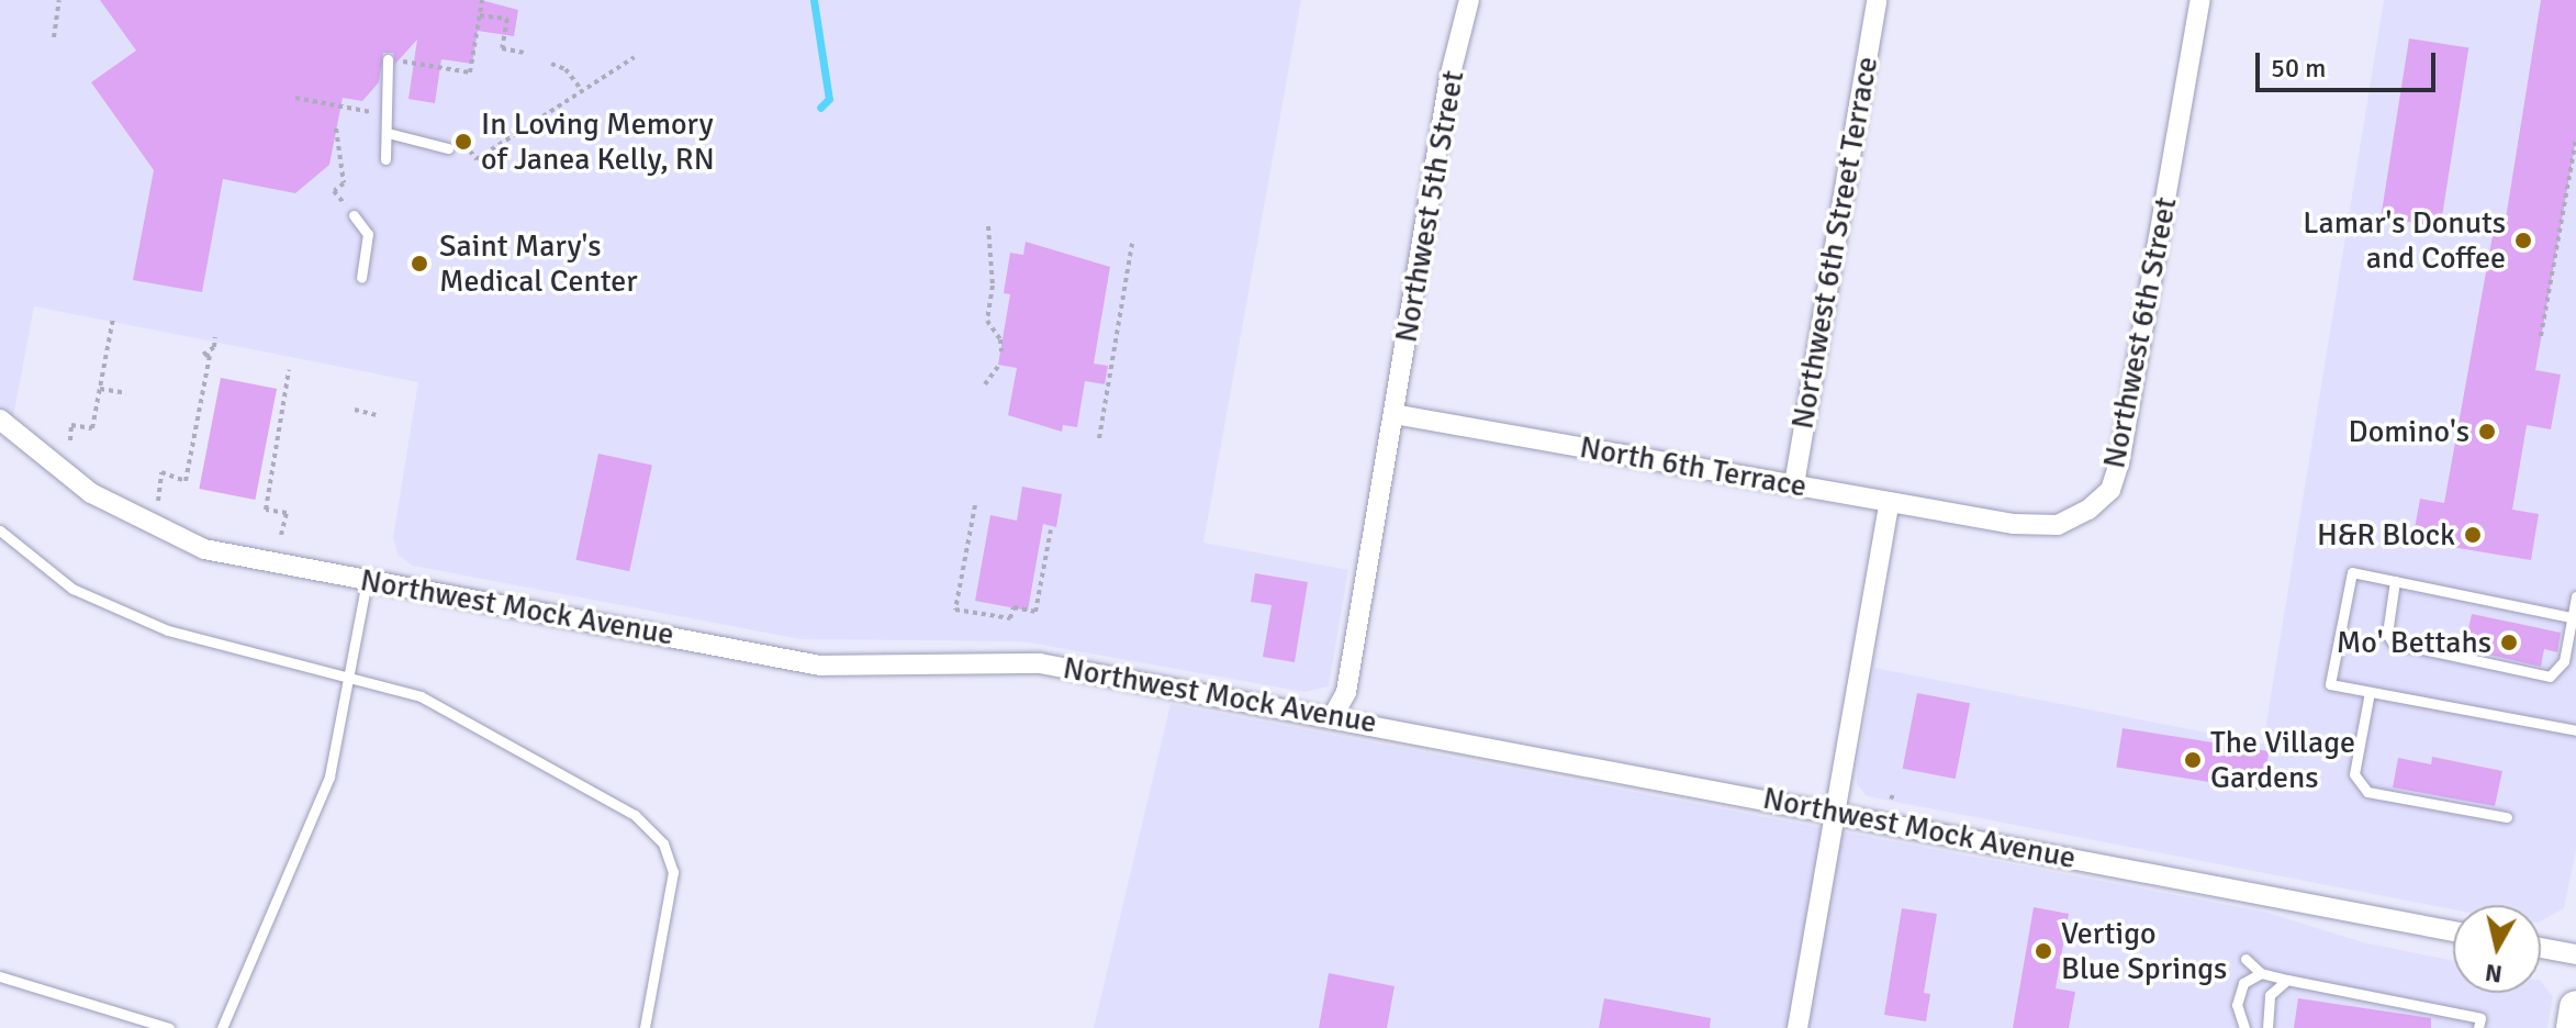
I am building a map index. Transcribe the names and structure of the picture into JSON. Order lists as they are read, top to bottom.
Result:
{
  "streets": {
    "street": [
      "Northwest 5th Street",
      "Northwest 6th Street Terrace",
      "Northwest 6th Street",
      "North 6th Terrace",
      "Northwest Mock Avenue"
    ]
  },
  "crossings": [
    ["Northwest 5th Street", "North 6th Terrace"],
    ["Northwest 5th Street", "Northwest Mock Avenue"],
    ["Northwest 6th Street Terrace", "North 6th Terrace"],
    ["Northwest 6th Street", "North 6th Terrace"]
  ],
  "places": [
    "In Loving Memory of Janea Kelly, RN",
    "Lamar's Donuts and Coffee",
    "Saint Mary's Medical Center",
    "Domino's",
    "H&R Block",
    "Mo' Bettahs",
    "The Village Gardens",
    "Vertigo Blue Springs"
  ],
  "scale_bar": "50 m",
  "north": "bottom"
}
